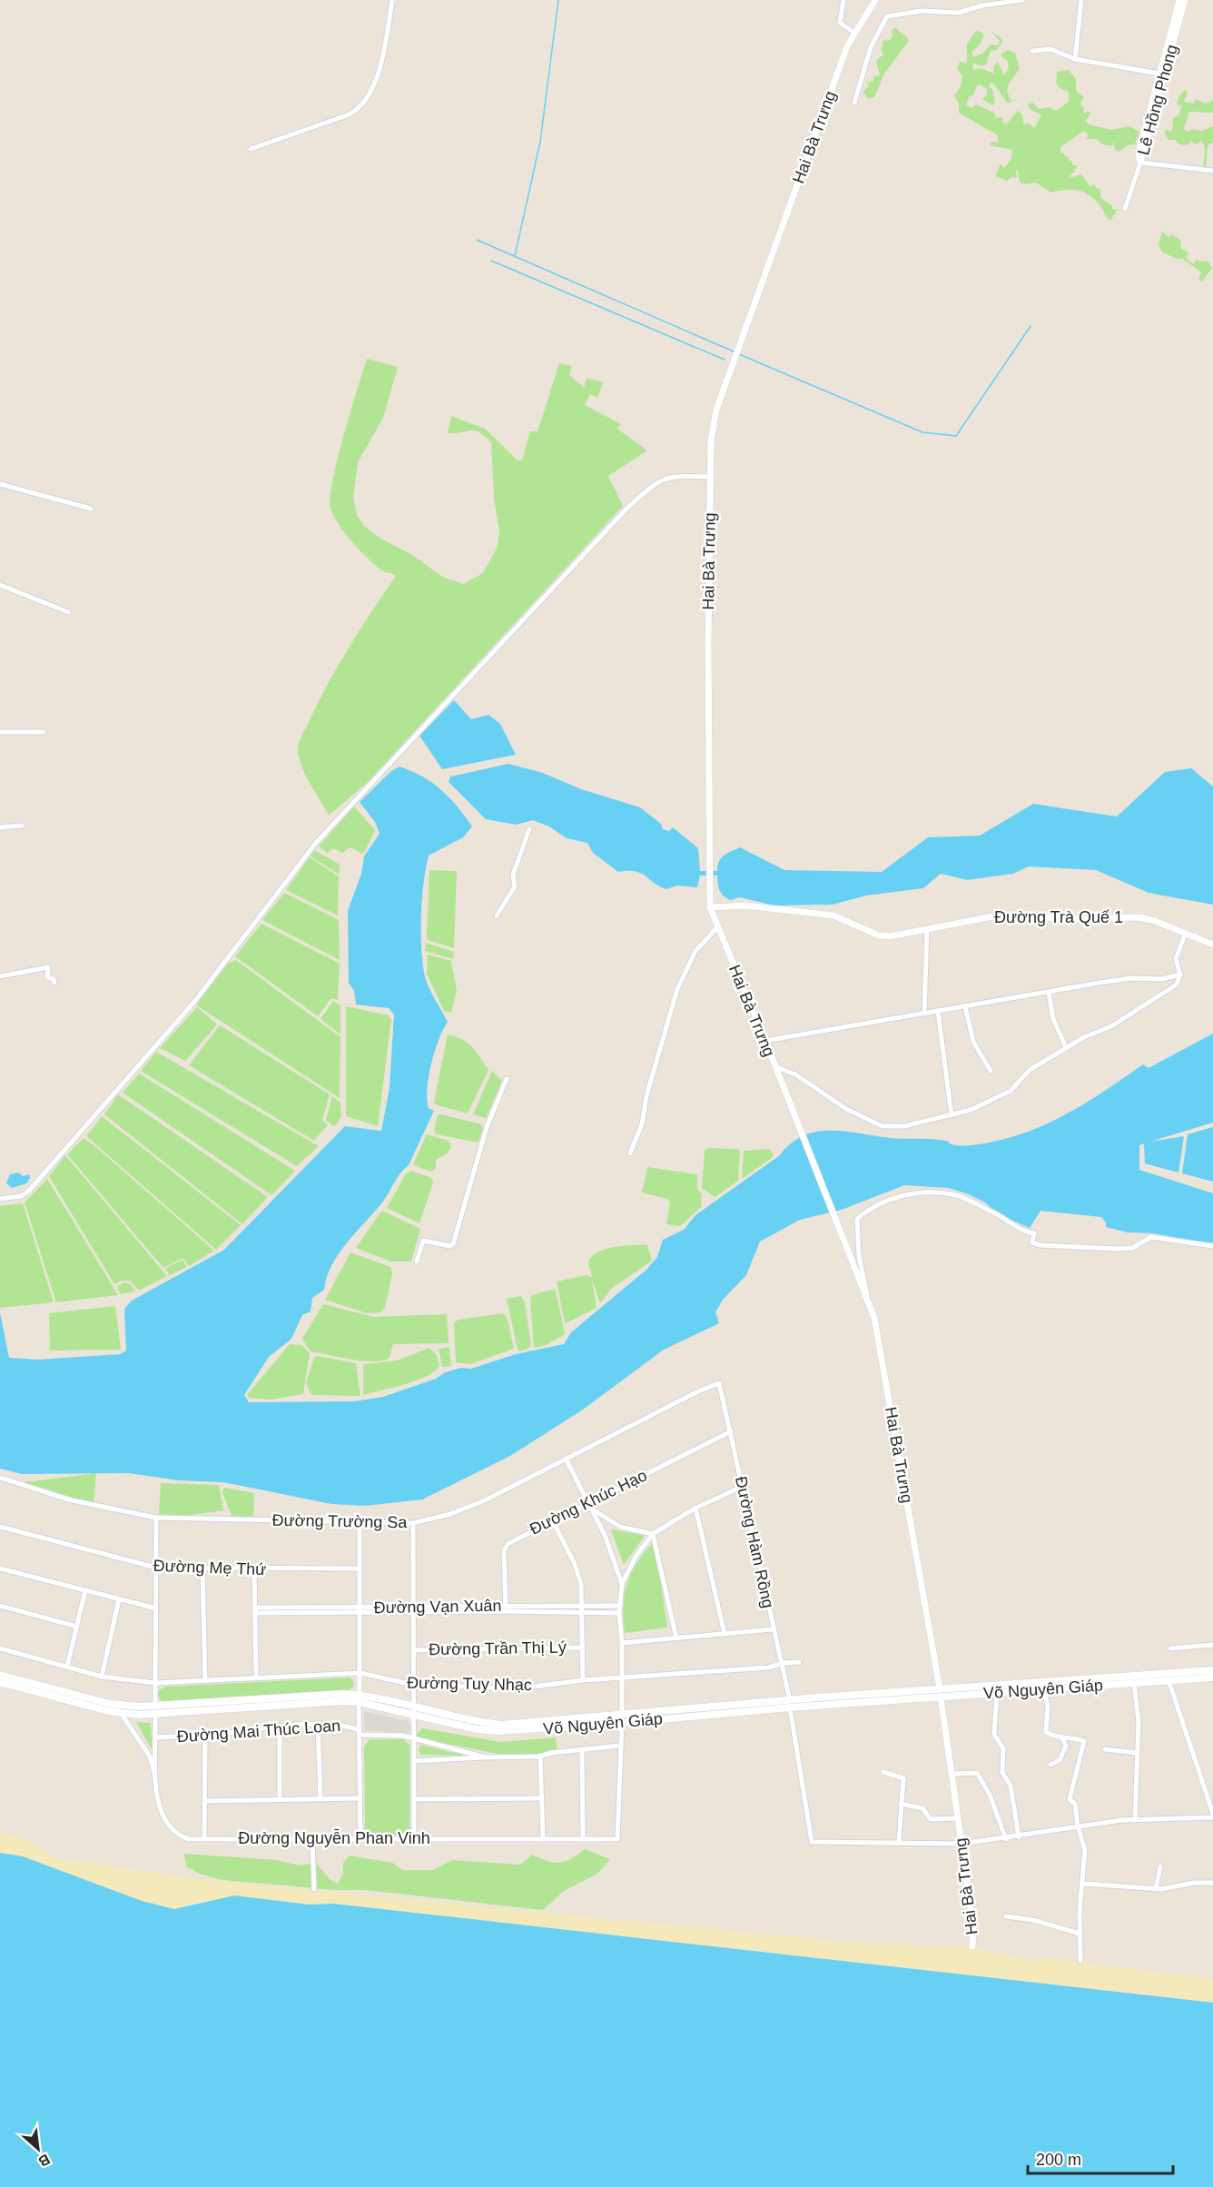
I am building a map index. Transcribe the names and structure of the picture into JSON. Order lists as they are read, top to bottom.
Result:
{
  "streets": {
    "main road": ["Võ Nguyên Giáp"],
    "street": [
      "Lê Hồng Phong",
      "Hai Bà Trưng",
      "Đường Trà Quế 1",
      "Đường Khúc Hạo",
      "Đường Trường Sa",
      "Đường Hàm Rồng",
      "Đường Mẹ Thứ",
      "Đường Vạn Xuân",
      "Đường Trần Thị Lý",
      "Đường Tuy Nhạc",
      "Đường Mai Thúc Loan",
      "Đường Nguyễn Phan Vinh"
    ]
  },
  "crossings": [
    ["Hai Bà Trưng", "Đường Trà Quế 1"],
    ["Hai Bà Trưng", "Võ Nguyên Giáp"],
    ["Đường Khúc Hạo", "Đường Hàm Rồng"],
    ["Đường Khúc Hạo", "Đường Vạn Xuân"],
    ["Đường Trường Sa", "Đường Hàm Rồng"],
    ["Đường Hàm Rồng", "Đường Tuy Nhạc"],
    ["Đường Hàm Rồng", "Võ Nguyên Giáp"],
    ["Võ Nguyên Giáp", "Đường Nguyễn Phan Vinh"],
    ["Đường Mai Thúc Loan", "Đường Nguyễn Phan Vinh"]
  ],
  "scale_bar": "200 m",
  "north": "bottom right"
}
